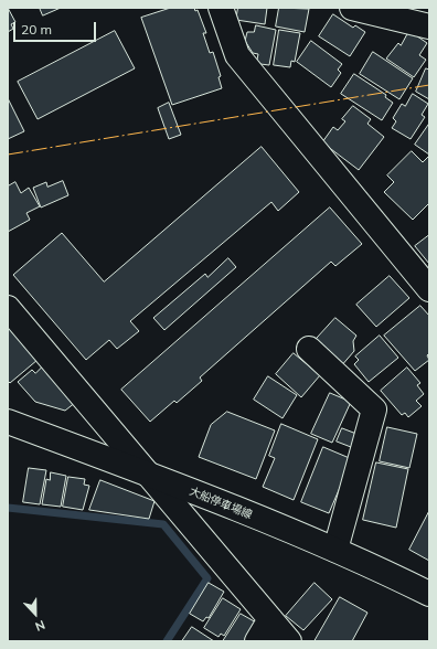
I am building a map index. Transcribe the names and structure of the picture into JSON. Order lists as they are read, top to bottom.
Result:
{
  "streets": {
    "street": ["大船停車場線"]
  },
  "scale_bar": "20 m",
  "north": "bottom"
}
